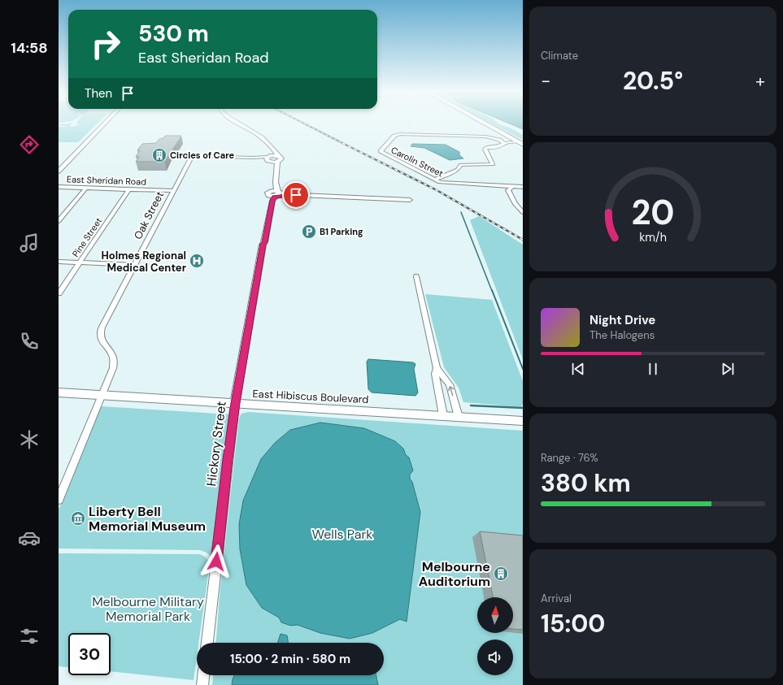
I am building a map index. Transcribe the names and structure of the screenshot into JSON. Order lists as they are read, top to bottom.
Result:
{
  "streets": {
    "street": [
      "Carolin Street",
      "East Sheridan Road",
      "Oak Street",
      "Pine Street",
      "East Hibiscus Boulevard",
      "Hickory Street"
    ]
  },
  "crossings": [
    ["East Sheridan Road", "Oak Street"],
    ["East Sheridan Road", "Pine Street"],
    ["Oak Street", "East Hibiscus Boulevard"],
    ["Oak Street", "Hickory Street"],
    ["East Hibiscus Boulevard", "Hickory Street"]
  ],
  "parks": ["Wells Park", "Melbourne Military Memorial Park"],
  "places": {
    "building": ["Circles of Care", "Melbourne Auditorium"],
    "parking": ["B1 Parking"],
    "hospital": ["Holmes Regional Medical Center"],
    "museum": ["Liberty Bell Memorial Museum"]
  },
  "north": "top",
  "page": {
    "tabs": "14:58",
    "tile": [
      "Climate",
      ["Range · 76%", "380 km"],
      ["Arrival", "15:00"]
    ],
    "turn": ["530 m", "East Sheridan Road"],
    "heat": ["−", "20.5°", "+"],
    "then": "Then",
    "song": ["Night Drive", "The Halogens"],
    "limit": "30",
    "trip": "15:00 · 2 min · 580 m",
    "gauge": ["20", "km/h"]
  }
}
